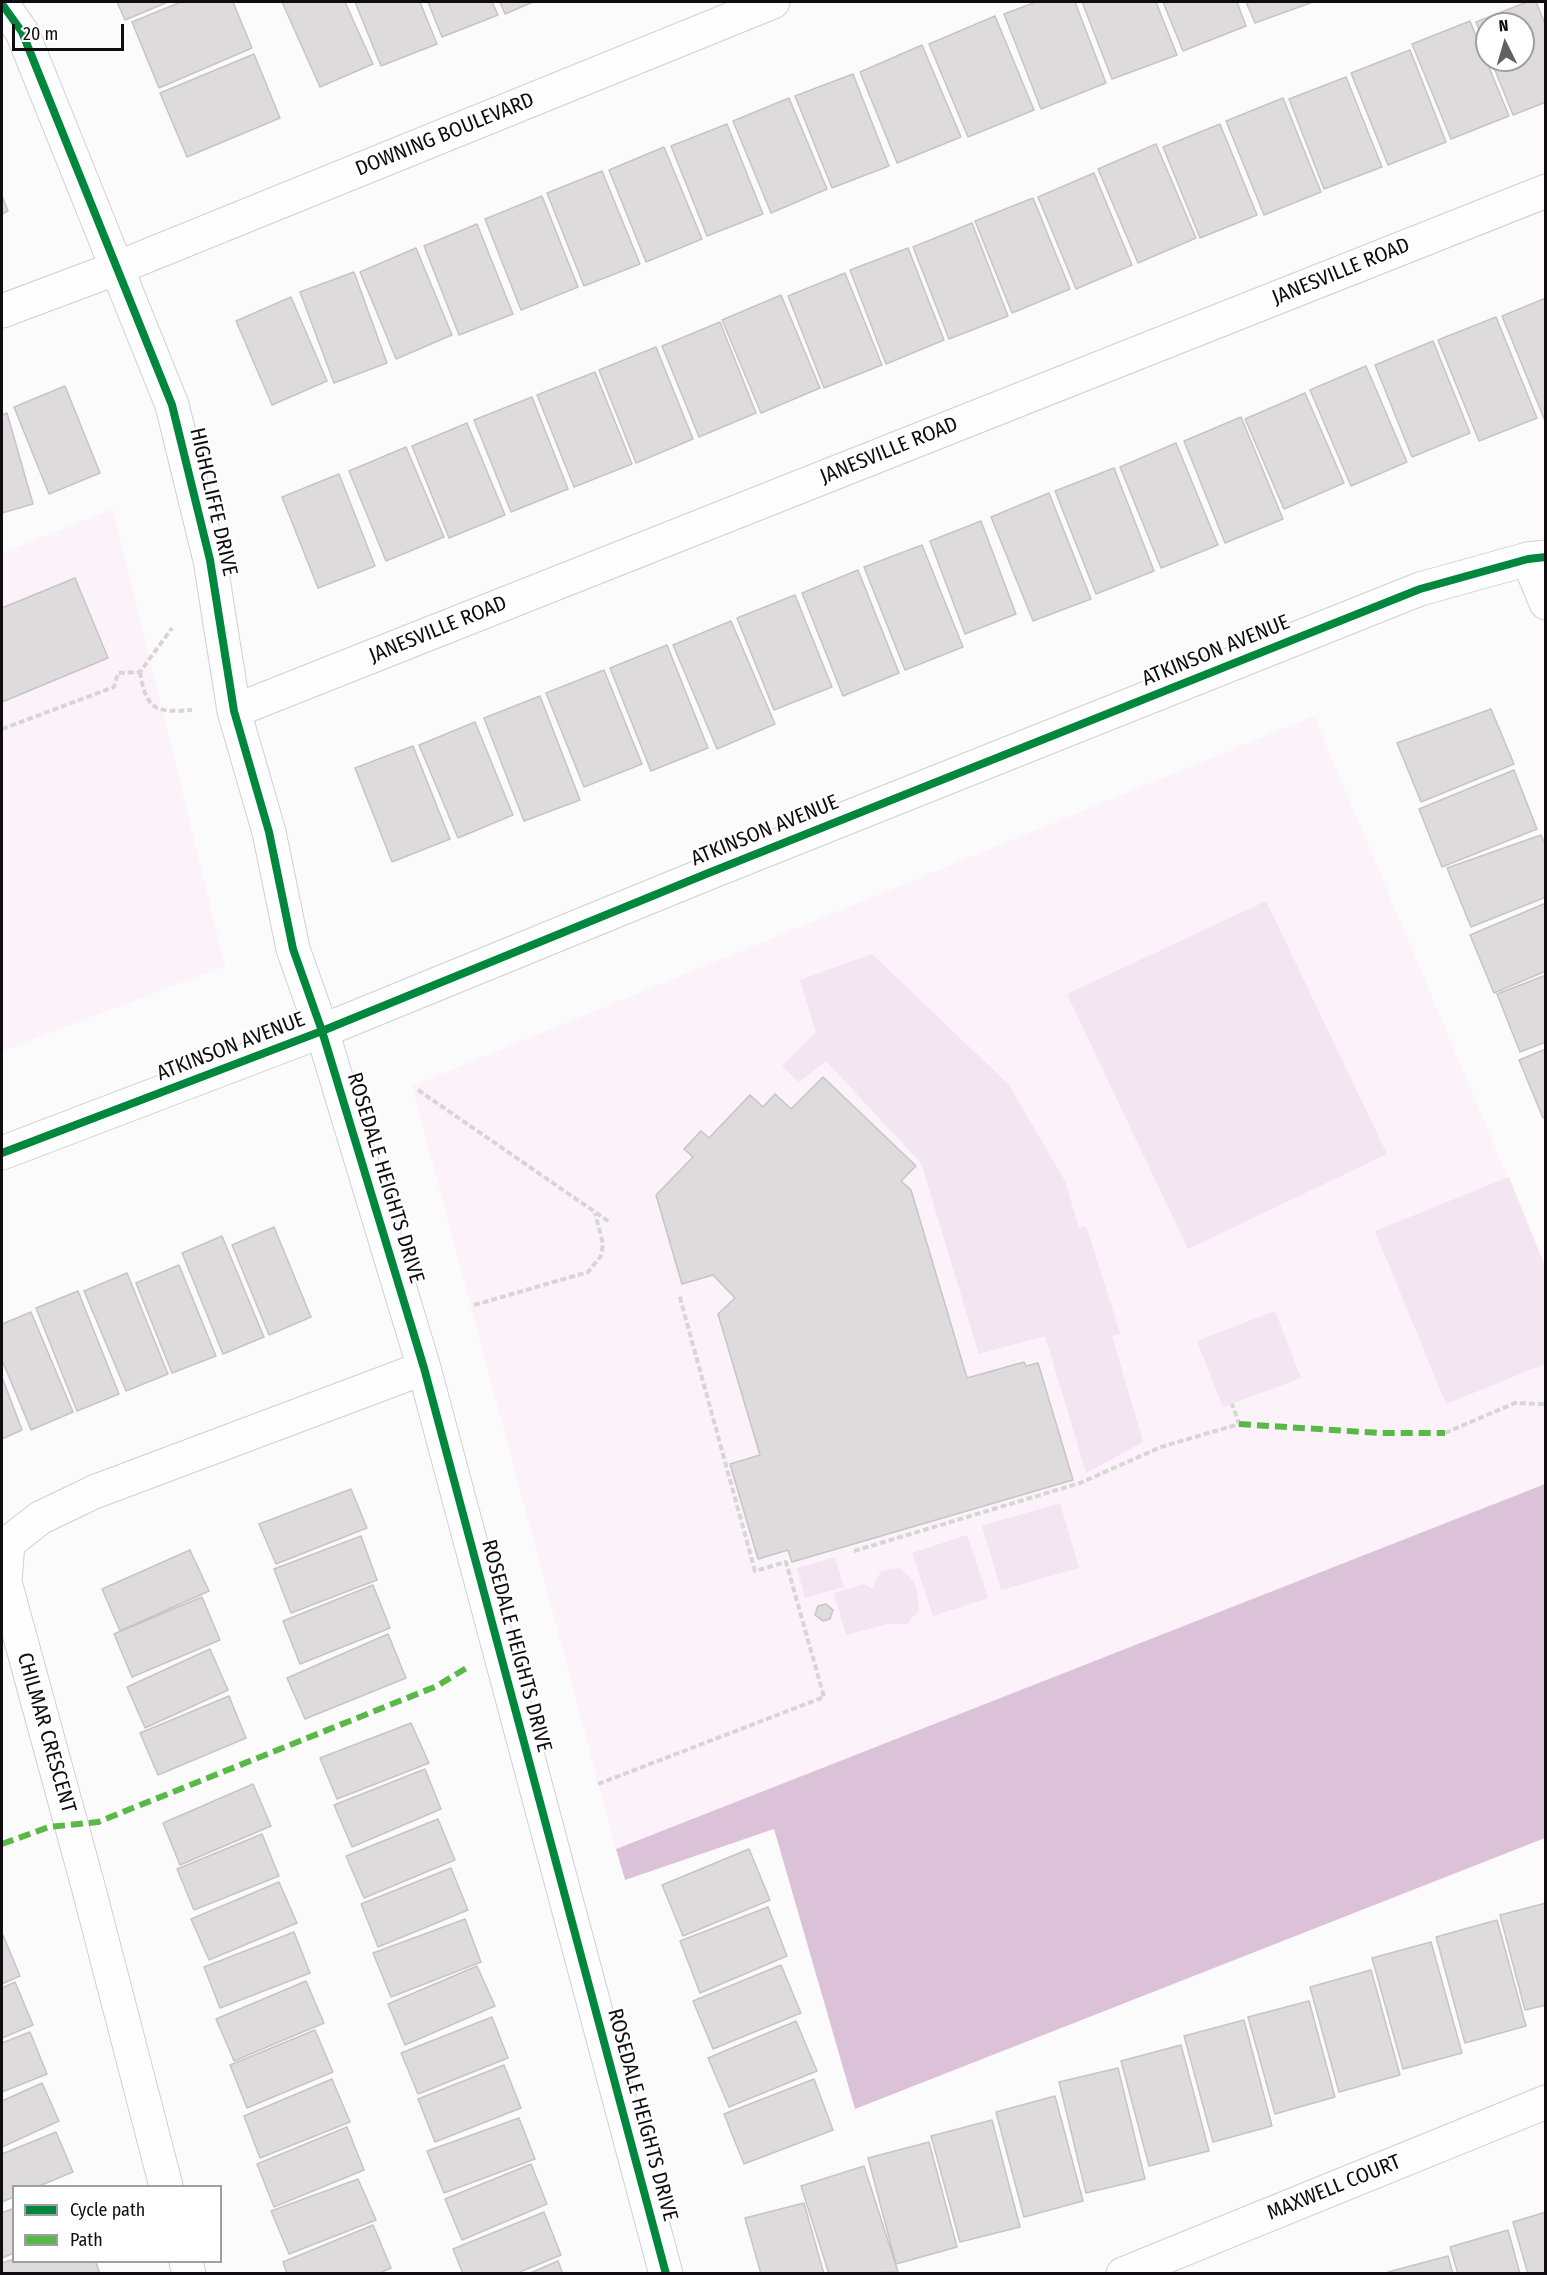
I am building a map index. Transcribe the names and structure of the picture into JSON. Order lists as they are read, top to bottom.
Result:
{
  "streets": {
    "street": [
      "DOWNING BOULEVARD",
      "JANESVILLE ROAD",
      "HIGHCLIFFE DRIVE",
      "ATKINSON AVENUE",
      "ROSEDALE HEIGHTS DRIVE",
      "CHILMAR CRESCENT",
      "MAXWELL COURT"
    ]
  },
  "crossings": [
    ["DOWNING BOULEVARD", "HIGHCLIFFE DRIVE"],
    ["JANESVILLE ROAD", "HIGHCLIFFE DRIVE"],
    ["HIGHCLIFFE DRIVE", "ATKINSON AVENUE"],
    ["HIGHCLIFFE DRIVE", "ROSEDALE HEIGHTS DRIVE"],
    ["ATKINSON AVENUE", "ROSEDALE HEIGHTS DRIVE"],
    ["ROSEDALE HEIGHTS DRIVE", "CHILMAR CRESCENT"]
  ],
  "legend": ["Cycle path", "Path"],
  "scale_bar": "20 m",
  "north": "top"
}
